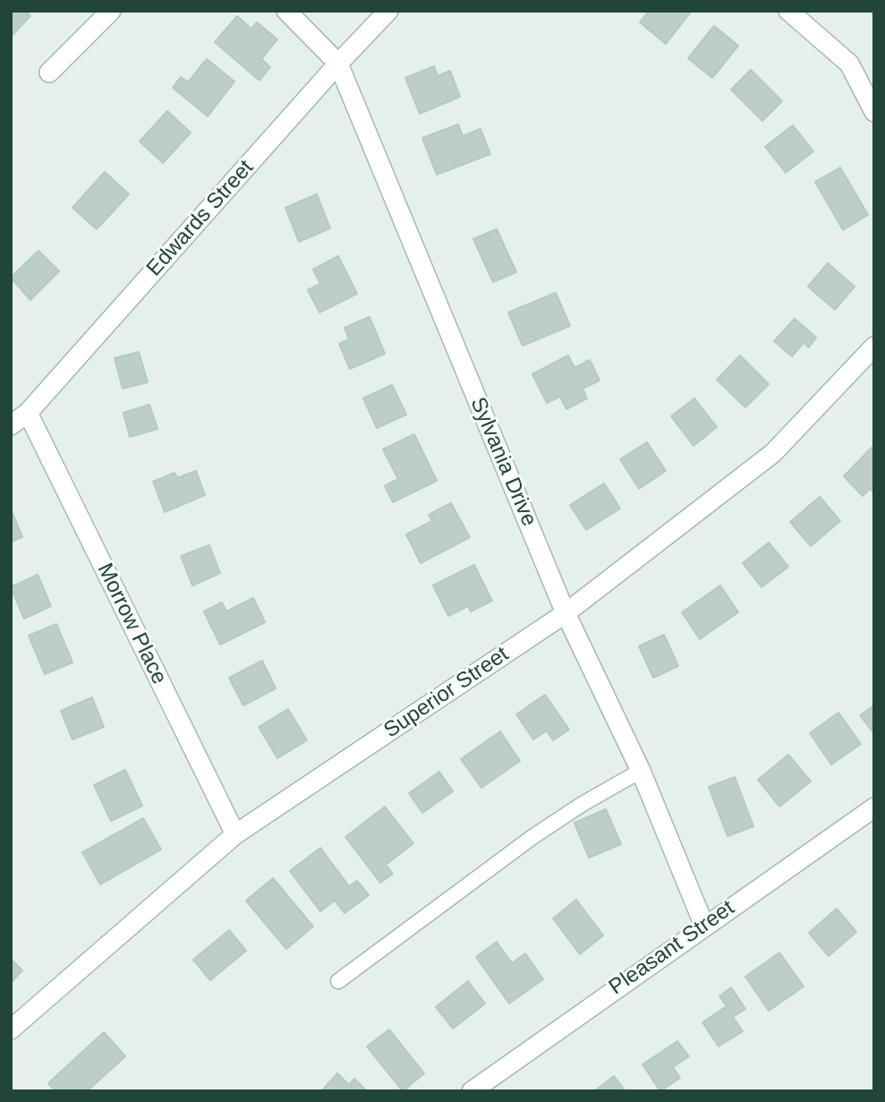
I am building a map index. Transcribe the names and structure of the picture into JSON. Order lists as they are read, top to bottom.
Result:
{
  "streets": {
    "street": [
      "Edwards Street",
      "Sylvania Drive",
      "Morrow Place",
      "Superior Street",
      "Pleasant Street"
    ]
  },
  "crossings": [
    ["Edwards Street", "Sylvania Drive"],
    ["Edwards Street", "Morrow Place"],
    ["Sylvania Drive", "Superior Street"],
    ["Sylvania Drive", "Pleasant Street"],
    ["Morrow Place", "Superior Street"]
  ]
}
